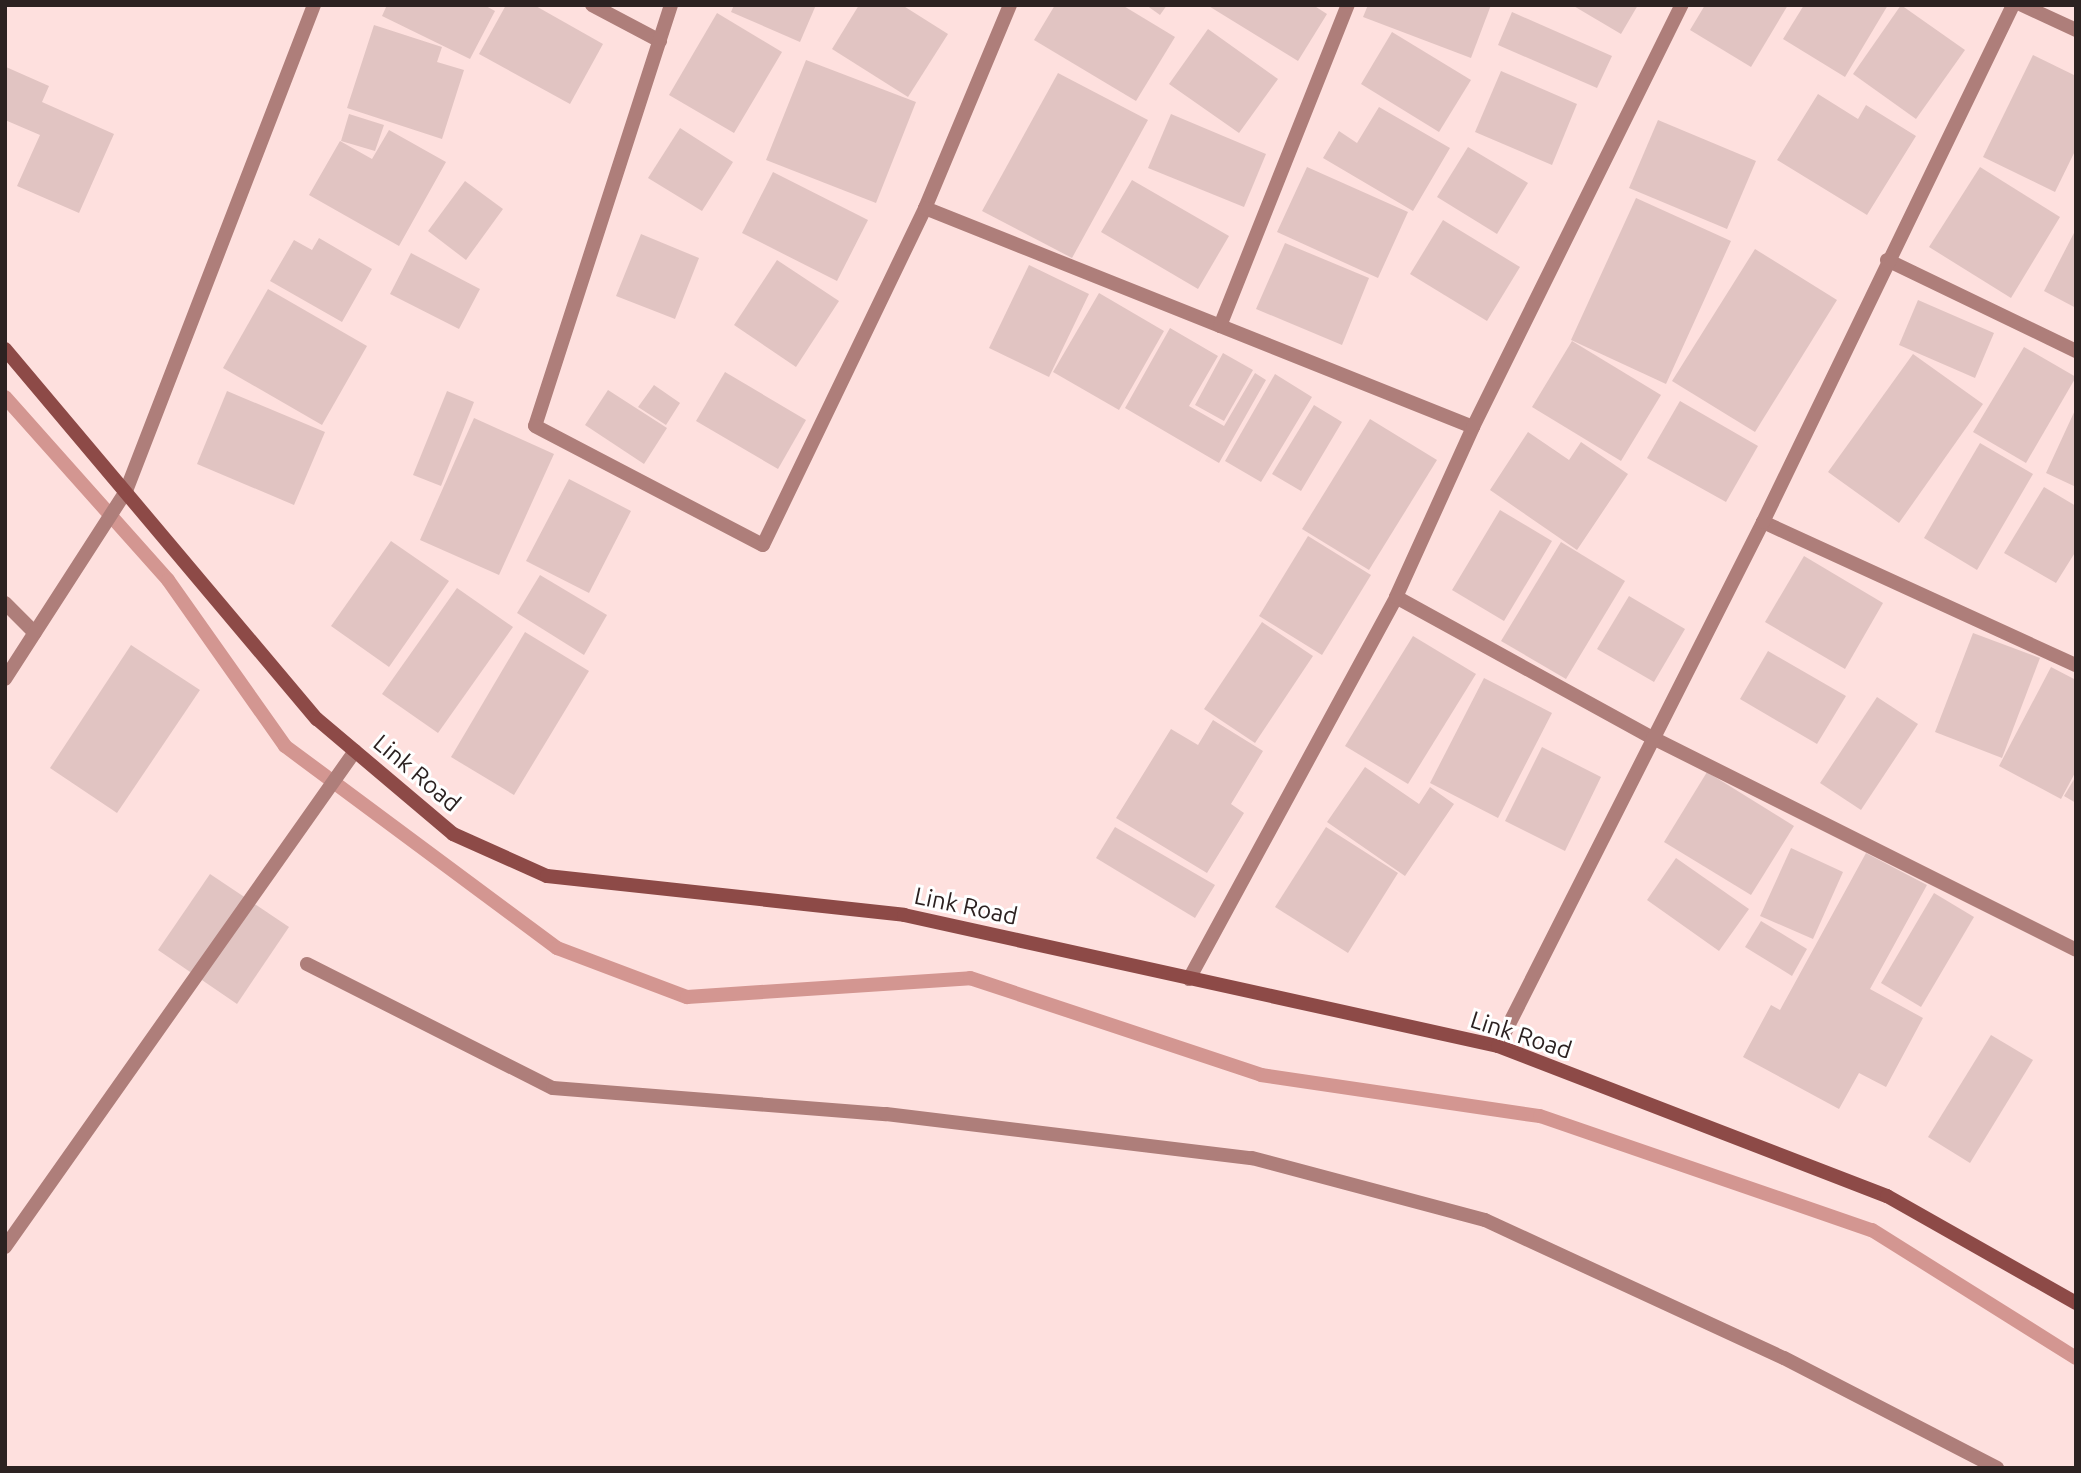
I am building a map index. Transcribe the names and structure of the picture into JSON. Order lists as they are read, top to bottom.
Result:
{
  "streets": {
    "street": ["Link Road"]
  }
}
